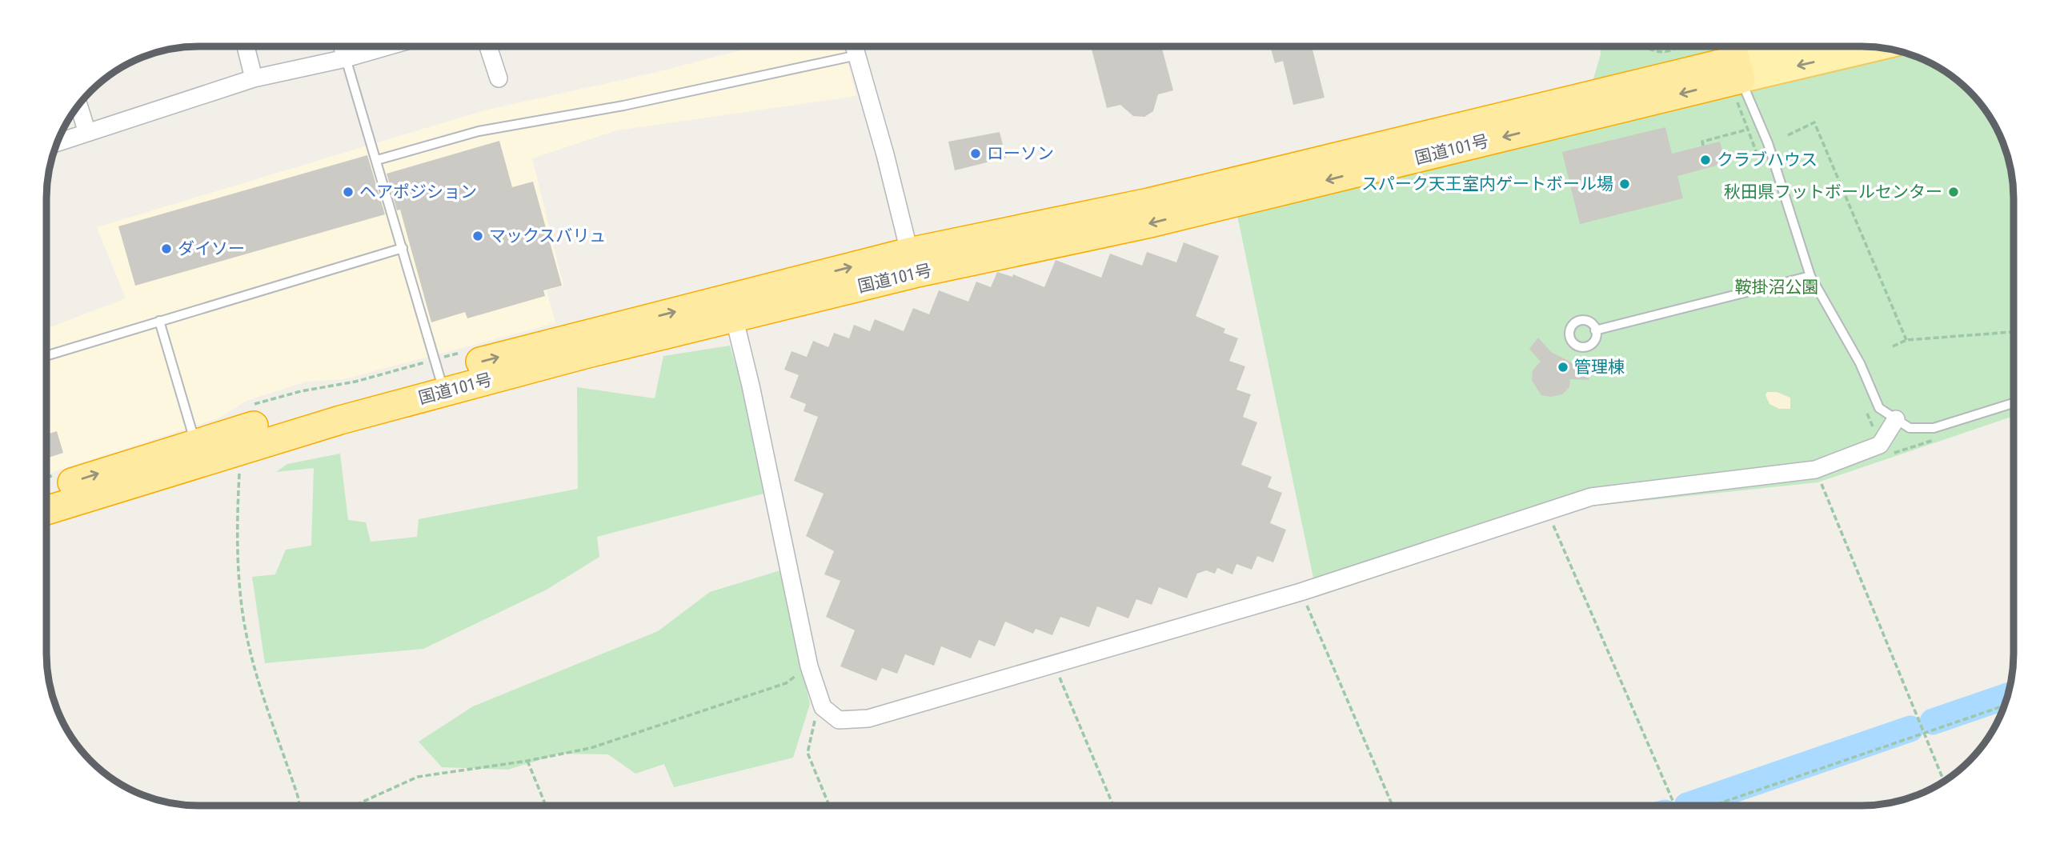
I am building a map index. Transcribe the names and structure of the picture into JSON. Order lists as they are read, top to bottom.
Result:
{
  "streets": {
    "highway": ["国道101号"]
  },
  "parks": ["鞍掛沼公園"],
  "places": [
    "ローソン",
    "クラブハウス",
    "スパーク天王室内ゲートボール場",
    "ヘアポジション",
    "秋田県フットボールセンター",
    "マックスバリュ",
    "ダイソー",
    "管理棟"
  ]
}
